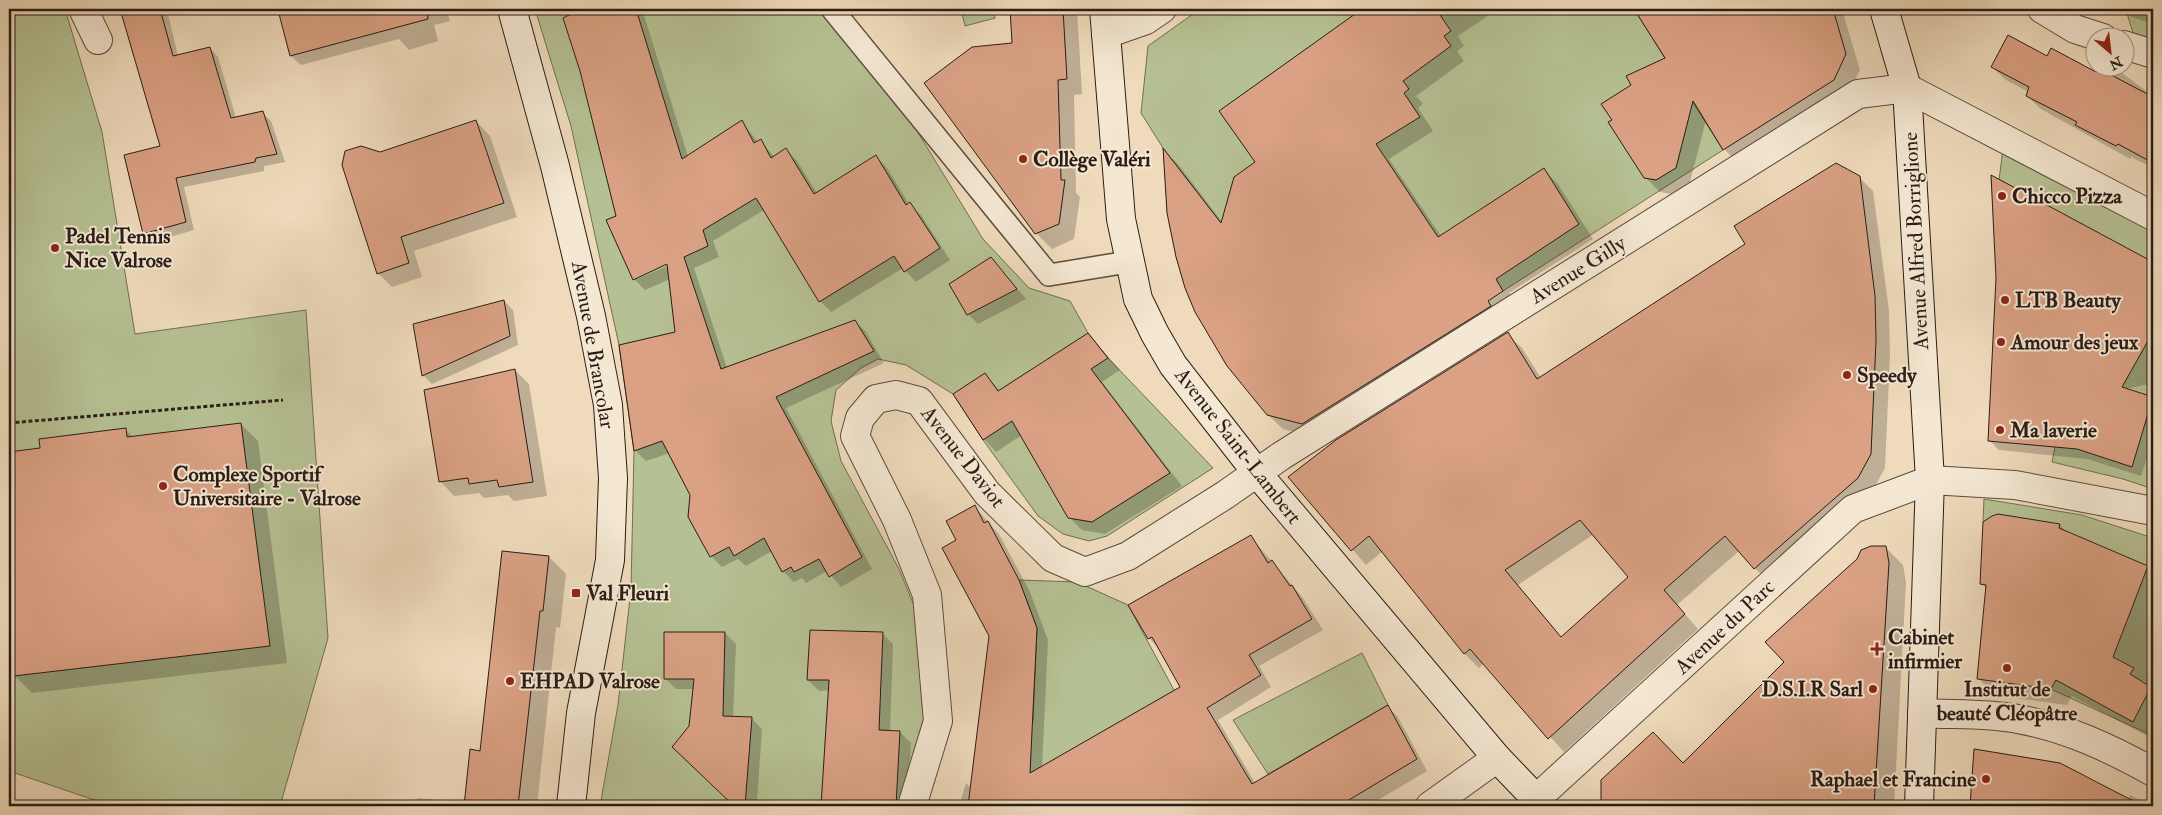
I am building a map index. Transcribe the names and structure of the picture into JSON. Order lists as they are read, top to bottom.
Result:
{
  "streets": {
    "street": [
      "Avenue Alfred Borriglione",
      "Avenue Gilly",
      "Avenue de Brancolar",
      "Avenue Saint-Lambert",
      "Avenue Daviot",
      "Avenue du Parc"
    ]
  },
  "crossings": [
    ["Avenue Alfred Borriglione", "Avenue Gilly"],
    ["Avenue Alfred Borriglione", "Avenue du Parc"],
    ["Avenue Gilly", "Avenue Saint-Lambert"],
    ["Avenue Gilly", "Avenue Daviot"],
    ["Avenue Saint-Lambert", "Avenue Daviot"],
    ["Avenue Saint-Lambert", "Avenue du Parc"]
  ],
  "places": {
    "other": [
      "Collège Valéri",
      "Chicco Pizza",
      "Padel Tennis Nice Valrose",
      "LTB Beauty",
      "Amour des jeux",
      "Speedy",
      "Ma laverie",
      "Complexe Sportif Universitaire - Valrose",
      "Institut de beauté Cléopâtre",
      "EHPAD Valrose",
      "D.S.I.R Sarl",
      "Raphael et Francine"
    ],
    "transit": ["Val Fleuri"],
    "health": ["Cabinet infirmier"]
  },
  "north": "bottom right"
}
